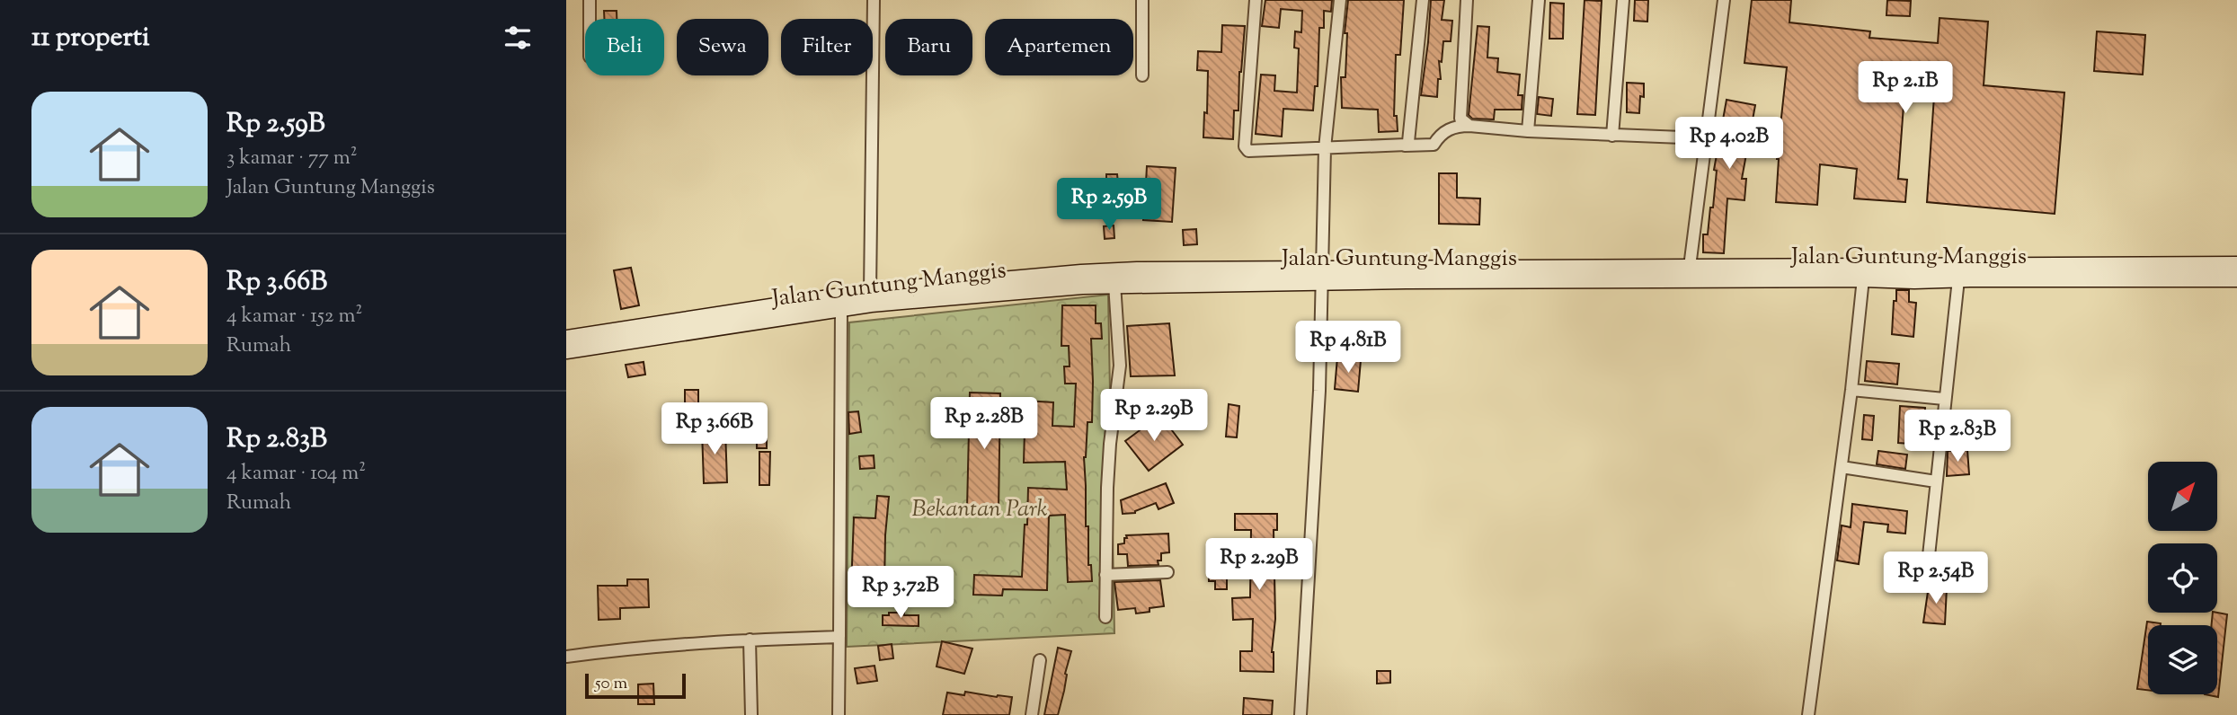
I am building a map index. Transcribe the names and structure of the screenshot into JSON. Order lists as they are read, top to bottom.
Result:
{
  "streets": {
    "street": ["Jalan Guntung Manggis"]
  },
  "parks": ["Bekantan Park"],
  "scale_bar": "50 m",
  "north": "top right",
  "page": {
    "heading": "11 properti",
    "chip": [
      "Beli",
      "Sewa",
      "Filter",
      "Baru",
      "Apartemen"
    ],
    "price": [
      "Rp 2.1B",
      "Rp 4.02B",
      "Rp 2.59B",
      "Rp 4.81B",
      "Rp 2.29B",
      "Rp 2.28B",
      "Rp 3.66B",
      "Rp 2.83B",
      "Rp 2.29B",
      "Rp 2.54B",
      "Rp 3.72B"
    ],
    "list": [
      {
        "name": "Rp 2.59B",
        "note": "3 kamar · 77 m² · Jalan Guntung Manggis"
      },
      {
        "name": "Rp 3.66B",
        "note": "4 kamar · 152 m² · Rumah"
      },
      {
        "name": "Rp 2.83B",
        "note": "4 kamar · 104 m² · Rumah"
      }
    ],
    "scale": "50 m"
  }
}
